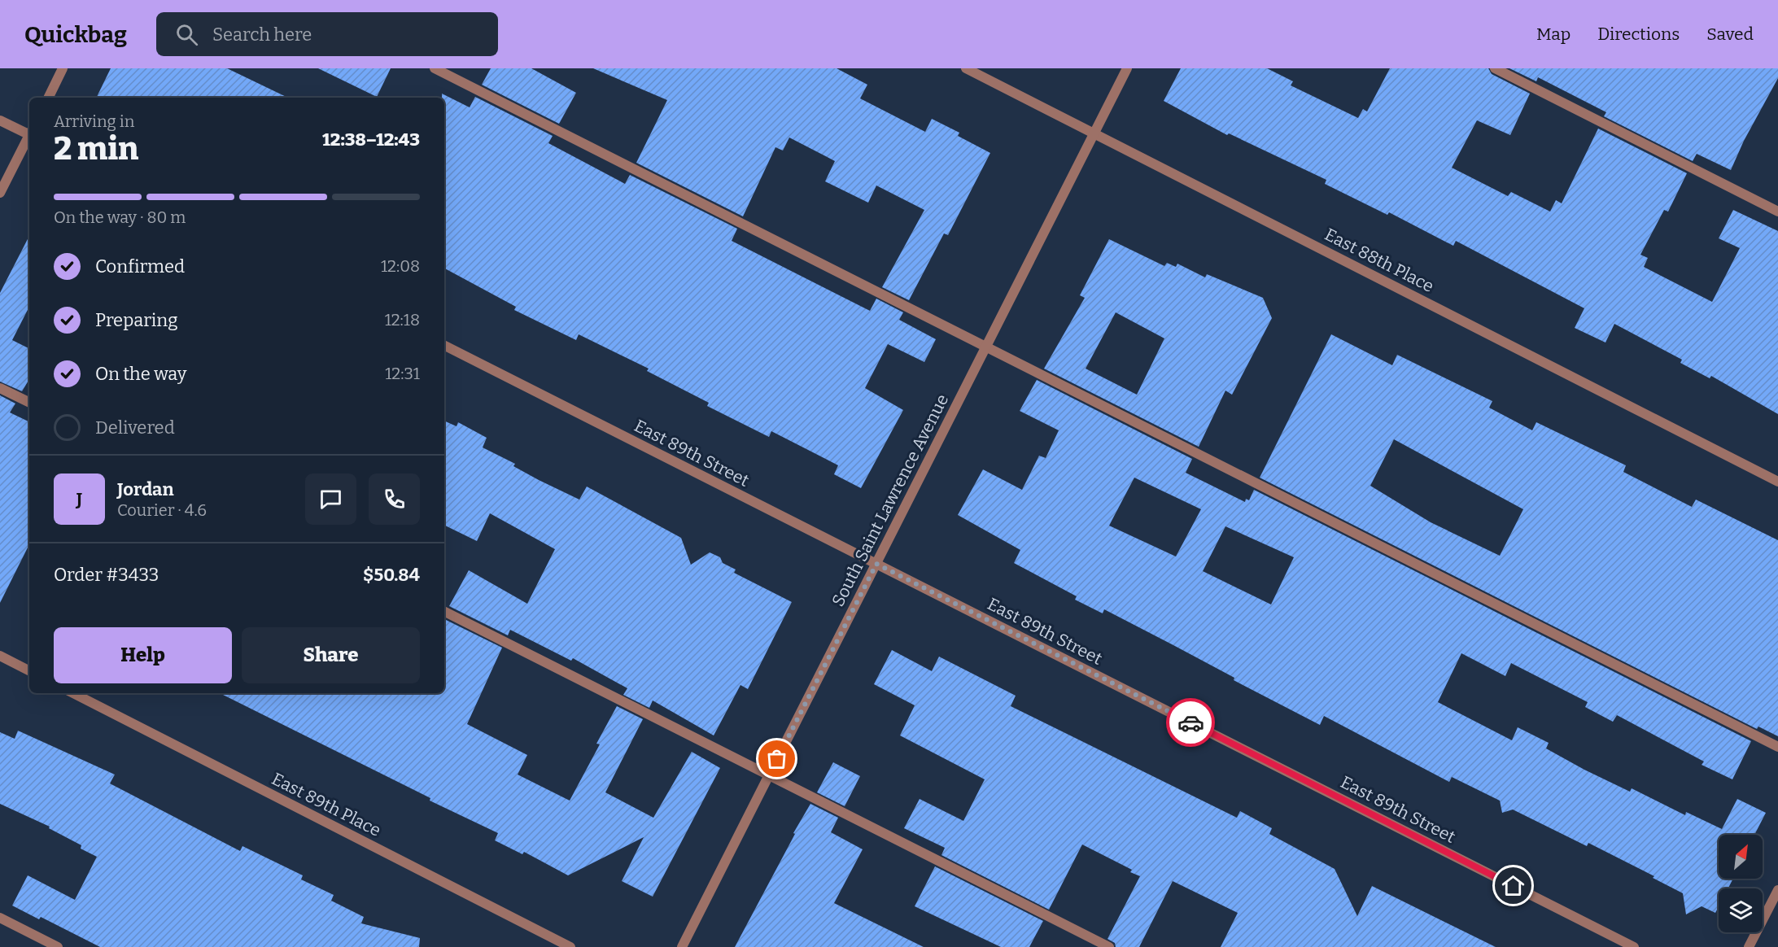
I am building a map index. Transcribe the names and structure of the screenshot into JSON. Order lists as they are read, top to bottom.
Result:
{
  "streets": {
    "street": [
      "East 88th Place",
      "East 89th Street",
      "South Saint Lawrence Avenue",
      "East 89th Place"
    ]
  },
  "crossings": [
    ["East 88th Place", "South Saint Lawrence Avenue"],
    ["East 89th Street", "South Saint Lawrence Avenue"]
  ],
  "north": "top right",
  "page": {
    "header": "Quickbag",
    "search": "Search here",
    "nav": ["Map", "Directions", "Saved"],
    "heading": ["2 min", "Arriving in", "12:38–12:43"],
    "panel": [
      "Jordan",
      "Courier · 4.6",
      "Order #3433",
      "$50.84"
    ],
    "bar": "On the way · 80 m",
    "list": [
      ["Confirmed", "12:08"],
      ["Preparing", "12:18"],
      ["On the way", "12:31"],
      "Delivered"
    ],
    "round": "J",
    "buttons": ["Help", "Share"]
  }
}
